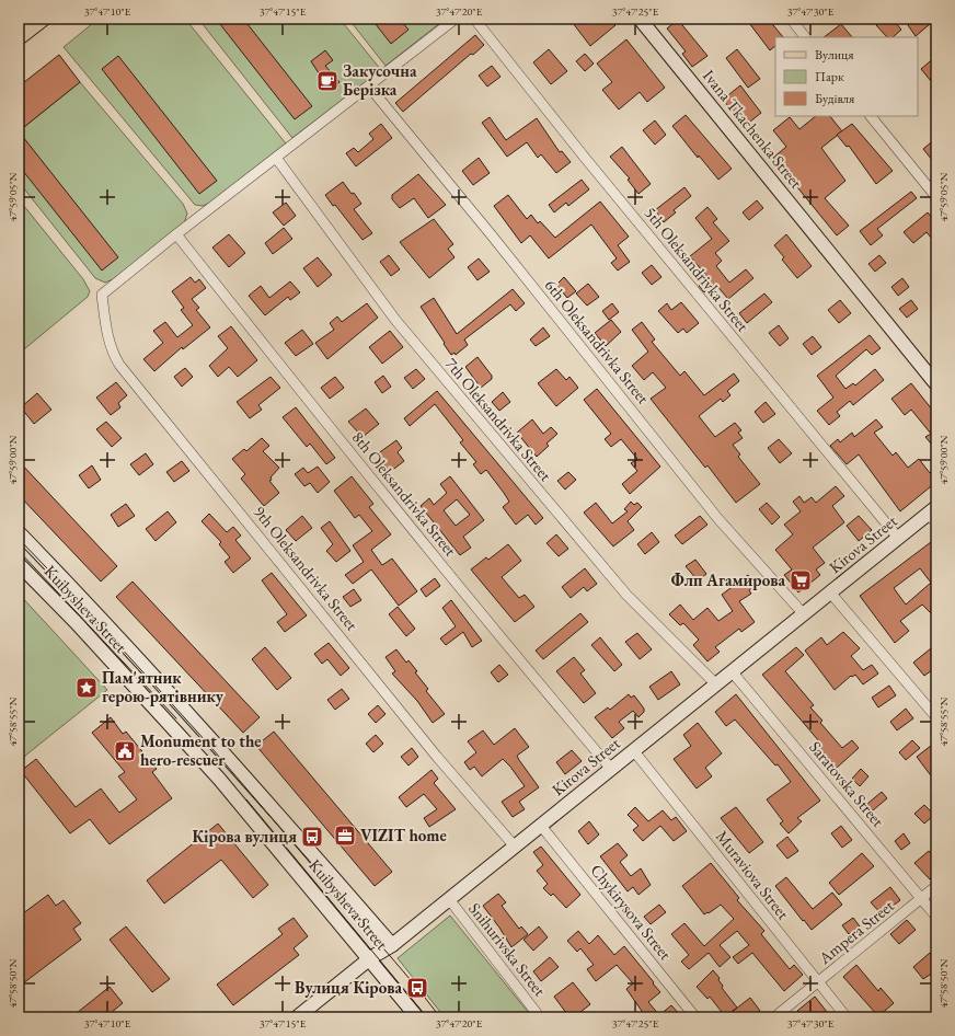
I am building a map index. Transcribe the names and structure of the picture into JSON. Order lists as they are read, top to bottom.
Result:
{
  "streets": {
    "main road": ["Ivana Tkachenka Street", "Kirova Street", "Kuibysheva Street"],
    "street": [
      "5th Oleksandrivka Street",
      "6th Oleksandrivka Street",
      "7th Oleksandrivka Street",
      "8th Oleksandrivka Street",
      "9th Oleksandrivka Street",
      "Saratovska Street",
      "Muraviova Street",
      "Chykirysova Street",
      "Ampera Street",
      "Snihurivska Street"
    ]
  },
  "crossings": [
    ["5th Oleksandrivka Street", "Kirova Street"],
    ["6th Oleksandrivka Street", "Kirova Street"],
    ["7th Oleksandrivka Street", "Kirova Street"],
    ["8th Oleksandrivka Street", "Kirova Street"],
    ["8th Oleksandrivka Street", "9th Oleksandrivka Street"],
    ["Kirova Street", "9th Oleksandrivka Street"],
    ["Kirova Street", "Kuibysheva Street"],
    ["Kirova Street", "Saratovska Street"],
    ["Kirova Street", "Muraviova Street"],
    ["Kirova Street", "Chykirysova Street"],
    ["Kirova Street", "Snihurivska Street"],
    ["Saratovska Street", "Ampera Street"],
    ["Muraviova Street", "Ampera Street"]
  ],
  "places": {
    "cafe": ["Закусочна Берізка"],
    "supermarket": ["Флп Агамирова"],
    "place": ["Пам'ятник герою-рятівнику"],
    "public building": ["Monument to the hero-rescuer"],
    "office": ["VIZIT home"],
    "bus stop": ["Кірова вулиця", "Вулиця Кірова"]
  },
  "legend": ["Вулиця", "Парк", "Будівля"],
  "coordinates": [
    "37°47'10\"E",
    "37°47'15\"E",
    "37°47'20\"E",
    "37°47'25\"E",
    "37°47'30\"E",
    "47°59'05\"N",
    "47°59'00\"N",
    "47°58'55\"N",
    "47°58'50\"N"
  ]
}
